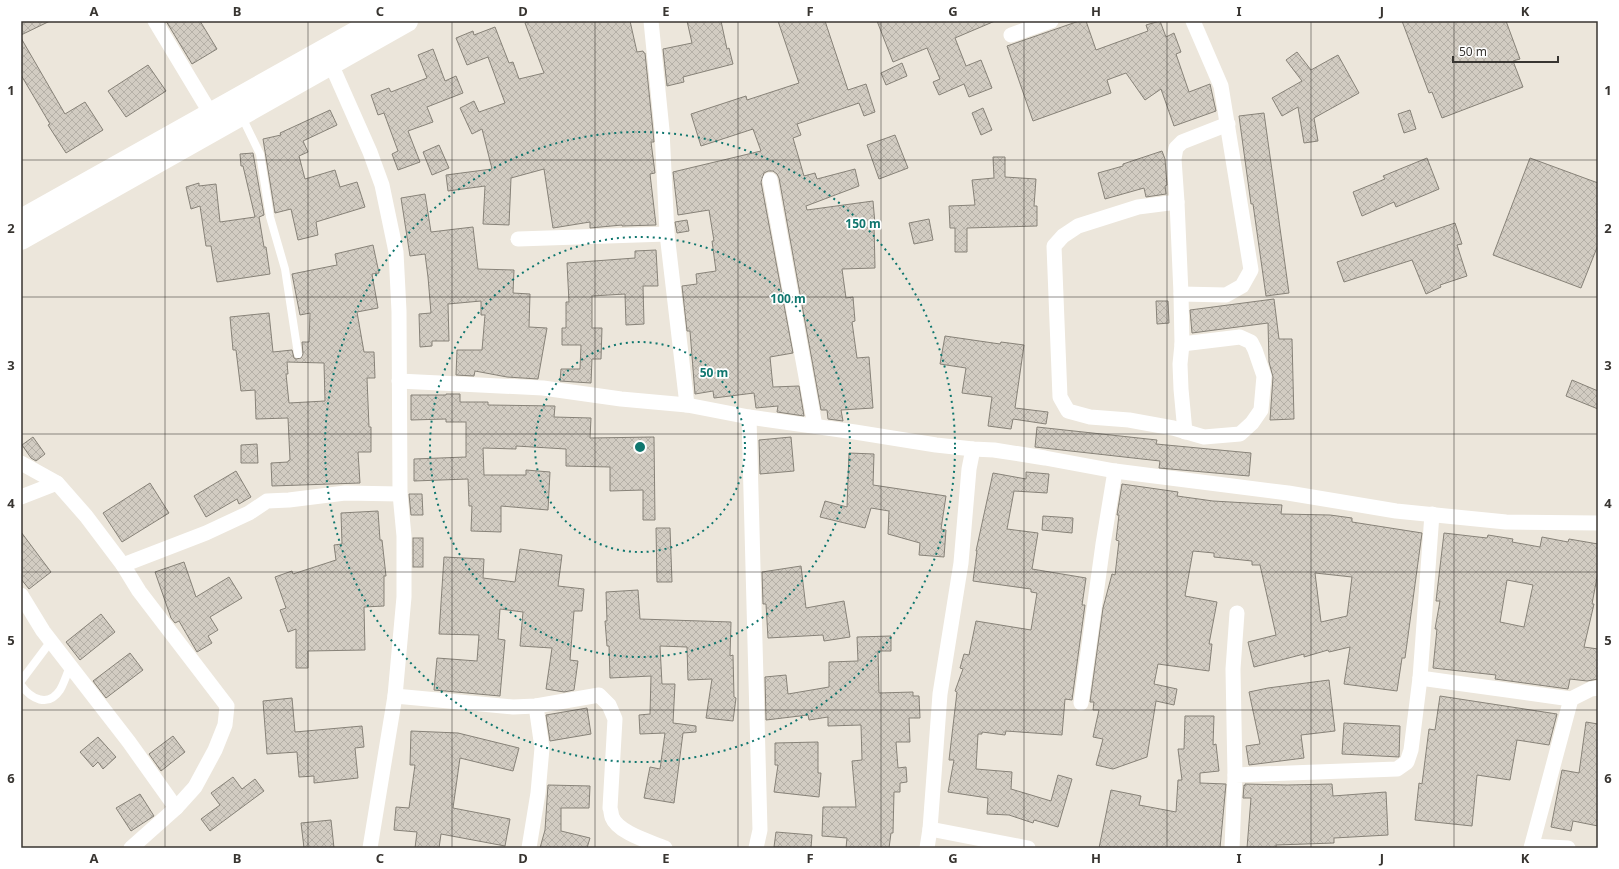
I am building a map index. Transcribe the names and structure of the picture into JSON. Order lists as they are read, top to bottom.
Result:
{
  "scale_bar": "50 m",
  "grid": {
    "columns": [
      "A",
      "B",
      "C",
      "D",
      "E",
      "F",
      "G",
      "H",
      "I",
      "J",
      "K"
    ],
    "rows": [
      "1",
      "2",
      "3",
      "4",
      "5",
      "6"
    ]
  },
  "rings": ["150 m", "100 m", "50 m"]
}
